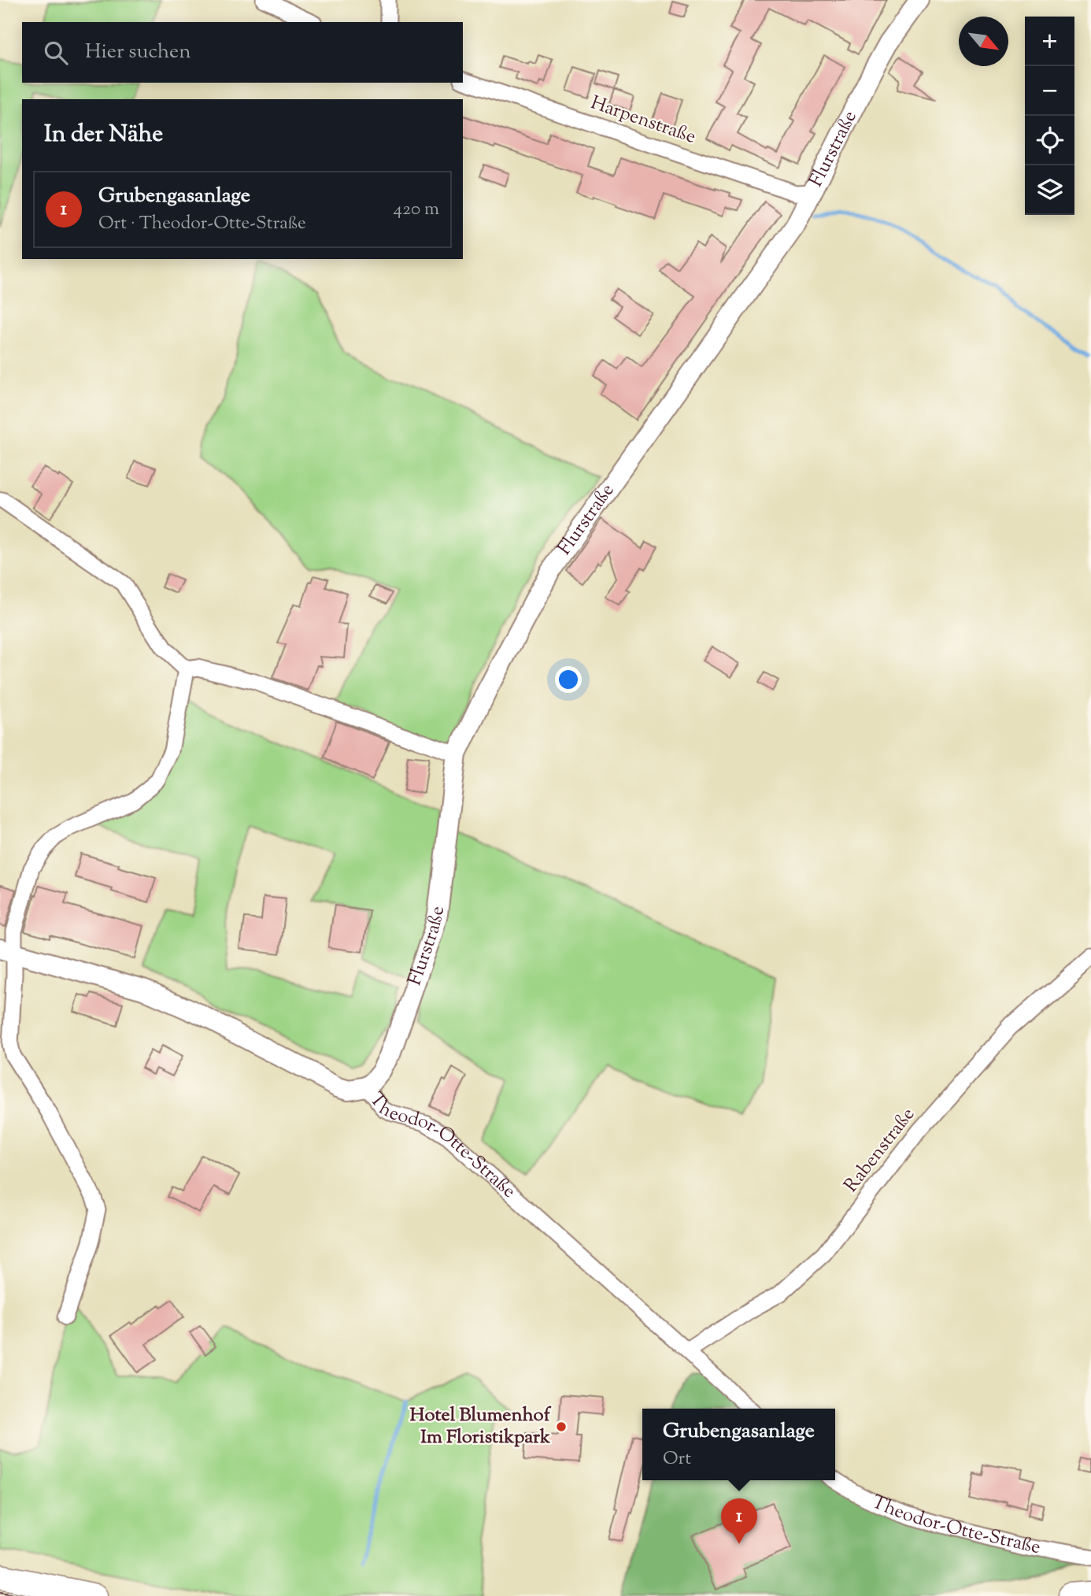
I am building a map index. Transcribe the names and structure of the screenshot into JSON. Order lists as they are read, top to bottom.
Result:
{
  "streets": {
    "street": [
      "Harpenstraße",
      "Flurstraße",
      "Theodor-Otte-Straße",
      "Rabenstraße"
    ]
  },
  "crossings": [
    ["Harpenstraße", "Flurstraße"],
    ["Flurstraße", "Theodor-Otte-Straße"],
    ["Theodor-Otte-Straße", "Rabenstraße"]
  ],
  "places": ["Hotel Blumenhof Im Floristikpark"],
  "north": "bottom right",
  "page": {
    "map_buttons": ["+", "−"],
    "search": "Hier suchen",
    "heading": "In der Nähe",
    "list": [
      {
        "mark": "1",
        "name": "Grubengasanlage",
        "note": "Ort · Theodor-Otte-Straße",
        "value": "420 m"
      }
    ],
    "popup": ["Grubengasanlage", "Ort"],
    "pins": "1"
  }
}
